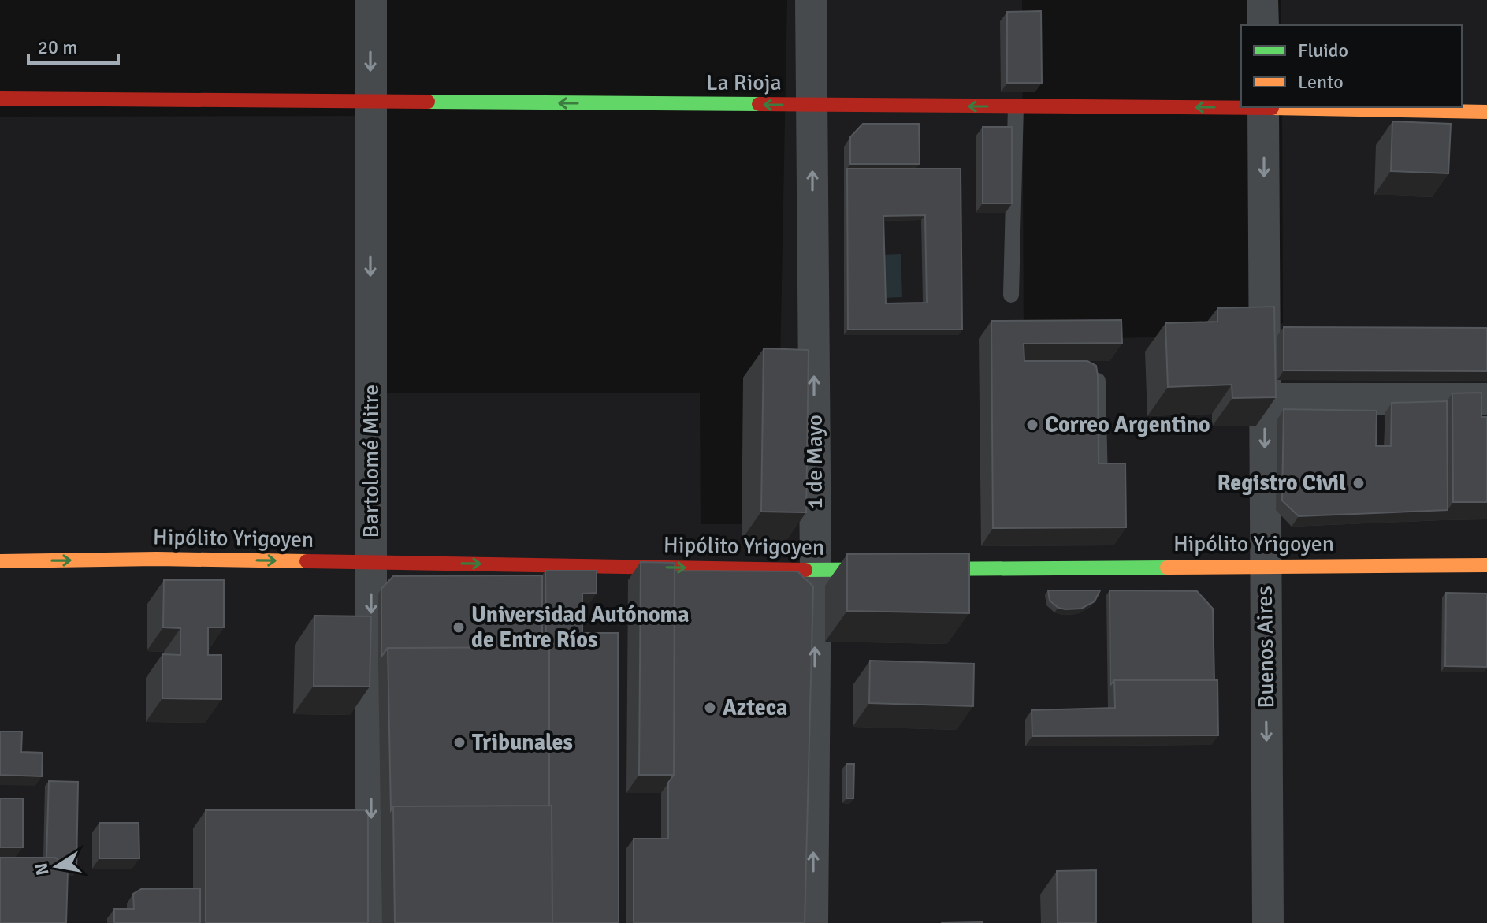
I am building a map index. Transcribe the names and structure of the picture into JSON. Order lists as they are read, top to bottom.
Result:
{
  "streets": {
    "street": [
      "La Rioja",
      "Bartolomé Mitre",
      "1 de Mayo",
      "Hipólito Yrigoyen",
      "Buenos Aires"
    ]
  },
  "crossings": [
    ["La Rioja", "Bartolomé Mitre"],
    ["La Rioja", "1 de Mayo"],
    ["Bartolomé Mitre", "Hipólito Yrigoyen"],
    ["1 de Mayo", "Hipólito Yrigoyen"],
    ["Hipólito Yrigoyen", "Buenos Aires"]
  ],
  "one_way": [
    "La Rioja",
    "Bartolomé Mitre",
    "1 de Mayo",
    "Hipólito Yrigoyen",
    "Buenos Aires"
  ],
  "places": [
    "Correo Argentino",
    "Registro Civil",
    "Universidad Autónoma de Entre Ríos",
    "Azteca",
    "Tribunales"
  ],
  "legend": ["Fluido", "Lento"],
  "scale_bar": "20 m",
  "north": "left"
}
